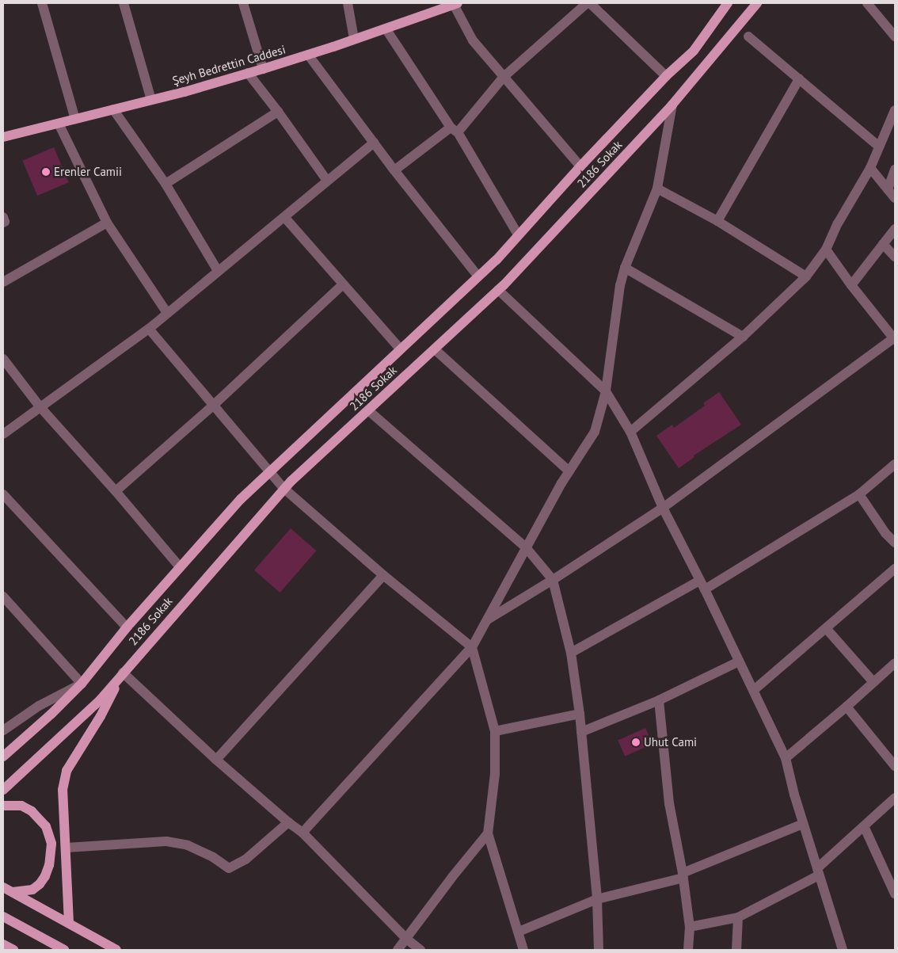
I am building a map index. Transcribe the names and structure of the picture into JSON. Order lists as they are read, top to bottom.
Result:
{
  "streets": {
    "main road": ["Şeyh Bedrettin Caddesi", "2186 Sokak"]
  },
  "places": ["Erenler Camii", "Uhut Cami"]
}
